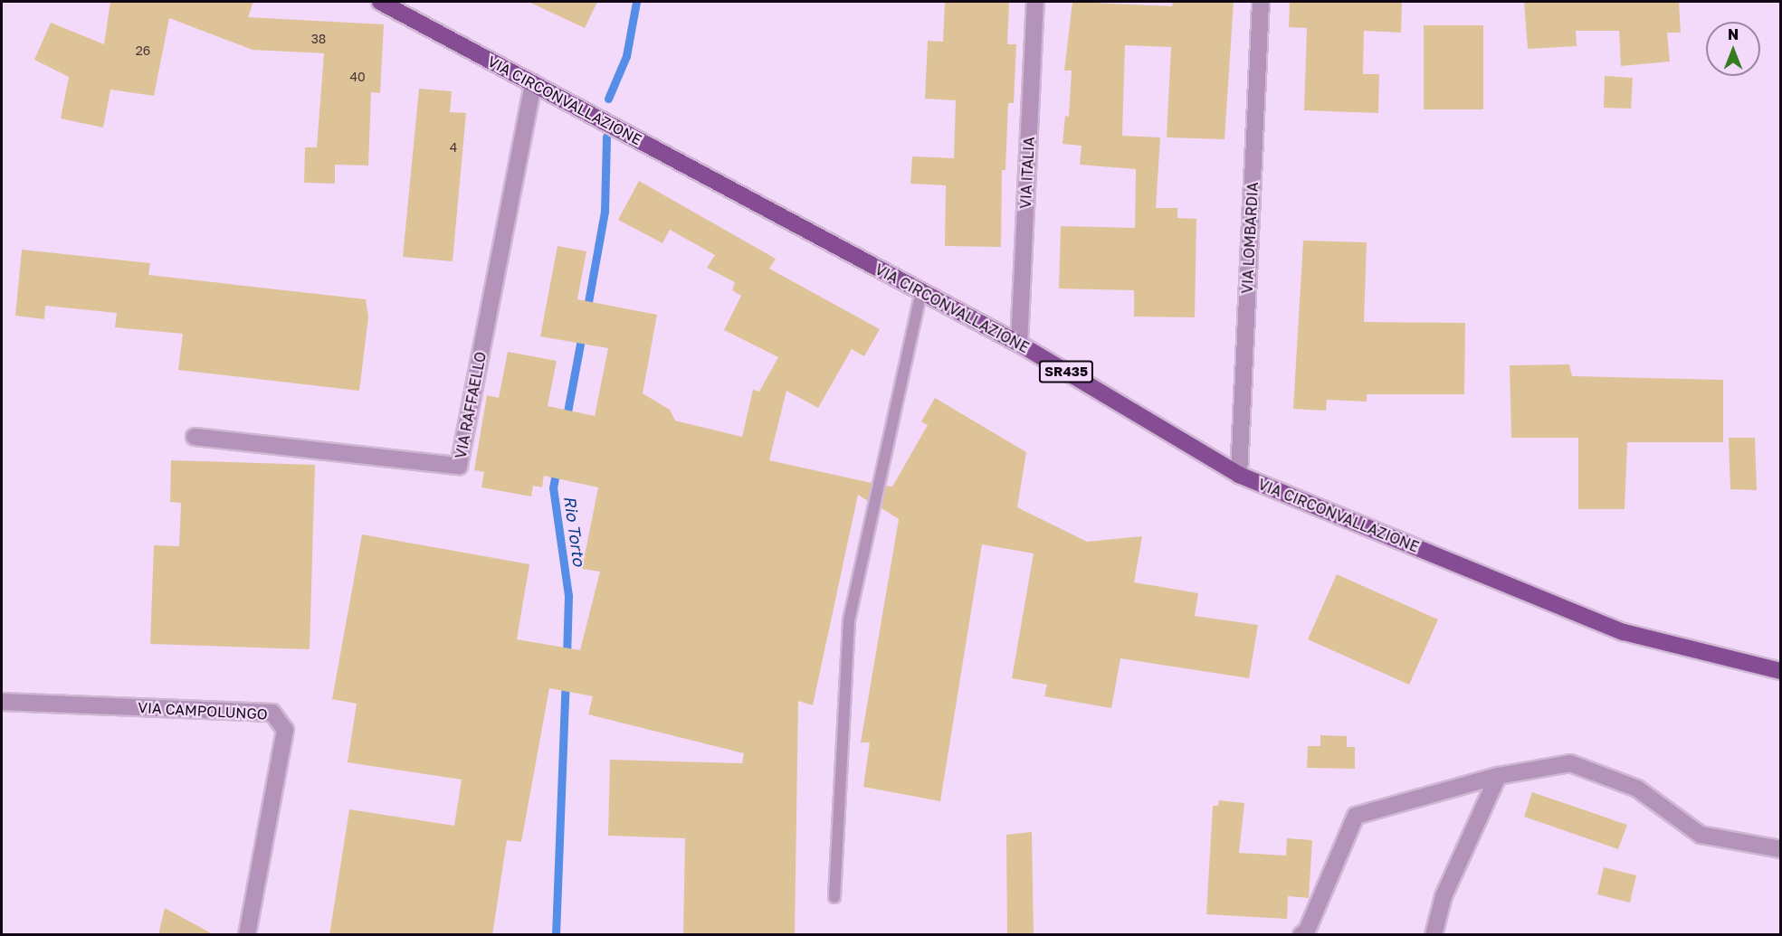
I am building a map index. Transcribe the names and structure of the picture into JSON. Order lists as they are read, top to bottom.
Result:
{
  "streets": {
    "main road": ["VIA CIRCONVALLAZIONE", "SR435"],
    "street": [
      "VIA ITALIA",
      "VIA LOMBARDIA",
      "VIA RAFFAELLO",
      "VIA CAMPOLUNGO"
    ]
  },
  "crossings": [
    ["VIA CIRCONVALLAZIONE", "VIA ITALIA"],
    ["VIA CIRCONVALLAZIONE", "VIA LOMBARDIA"],
    ["VIA CIRCONVALLAZIONE", "VIA RAFFAELLO"]
  ],
  "water": ["Rio Torto"],
  "house_numbers": [
    "38",
    "26",
    "40",
    "4"
  ],
  "north": "top"
}
